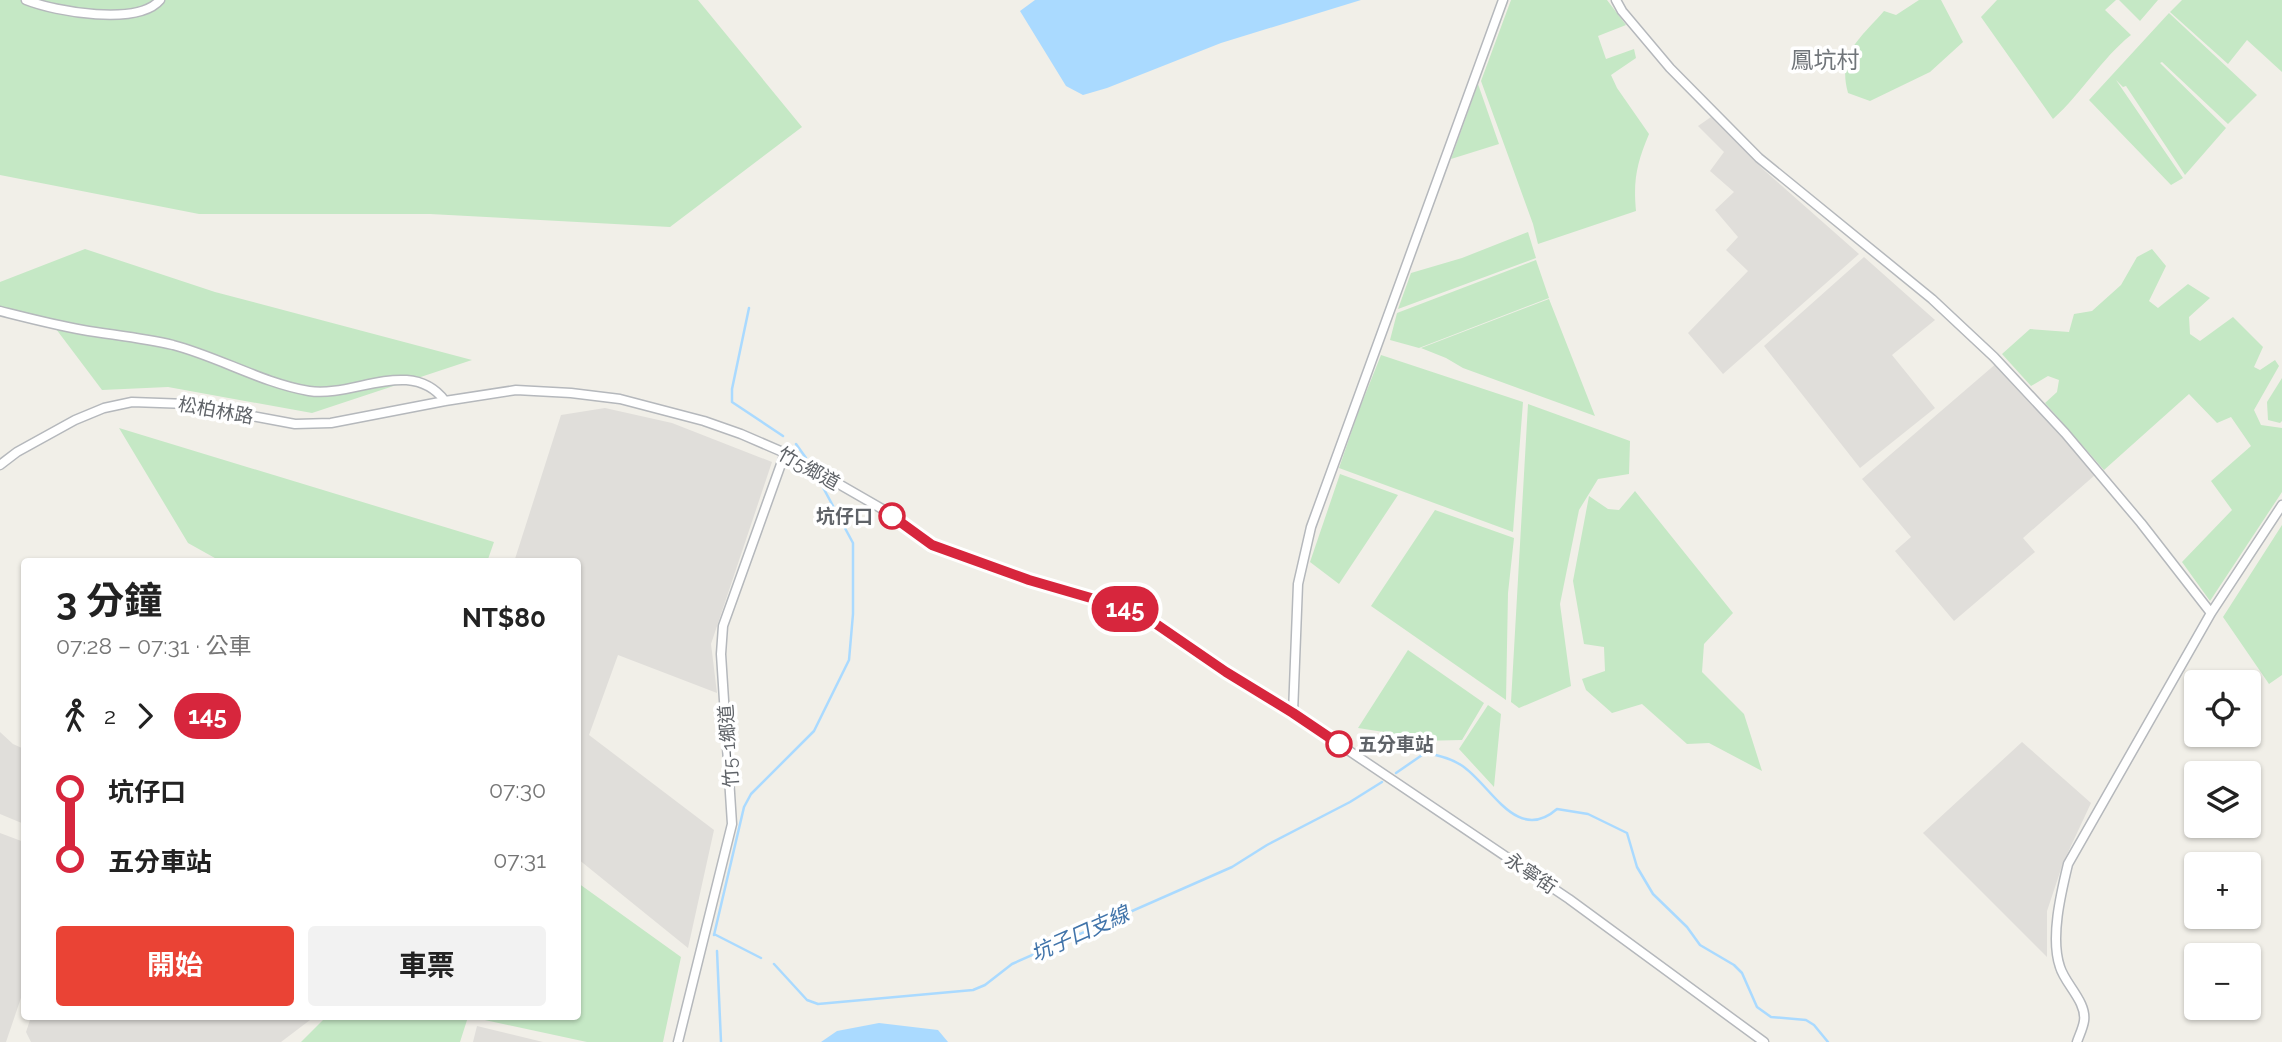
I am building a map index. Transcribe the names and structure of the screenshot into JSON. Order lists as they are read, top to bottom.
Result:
{
  "streets": {
    "street": [
      "松柏林路",
      "竹5鄉道",
      "竹5-1鄉道",
      "永寧街"
    ]
  },
  "crossings": [
    ["松柏林路", "竹5鄉道"],
    ["竹5鄉道", "竹5-1鄉道"],
    ["竹5鄉道", "永寧街"]
  ],
  "districts": ["鳳坑村"],
  "water": ["坑子口支線"],
  "places": ["坑仔口", "五分車站"],
  "lines": ["bus line 145"],
  "page": {
    "on_map": "145",
    "heading": ["3 分鐘", "07:28 – 07:31 · 公車", "NT$80"],
    "map_buttons": ["+", "−"],
    "legs": ["2", "145"],
    "list": [
      {
        "name": "坑仔口",
        "value": "07:30"
      },
      {
        "name": "五分車站",
        "value": "07:31"
      }
    ],
    "buttons": ["開始", "車票"]
  }
}
